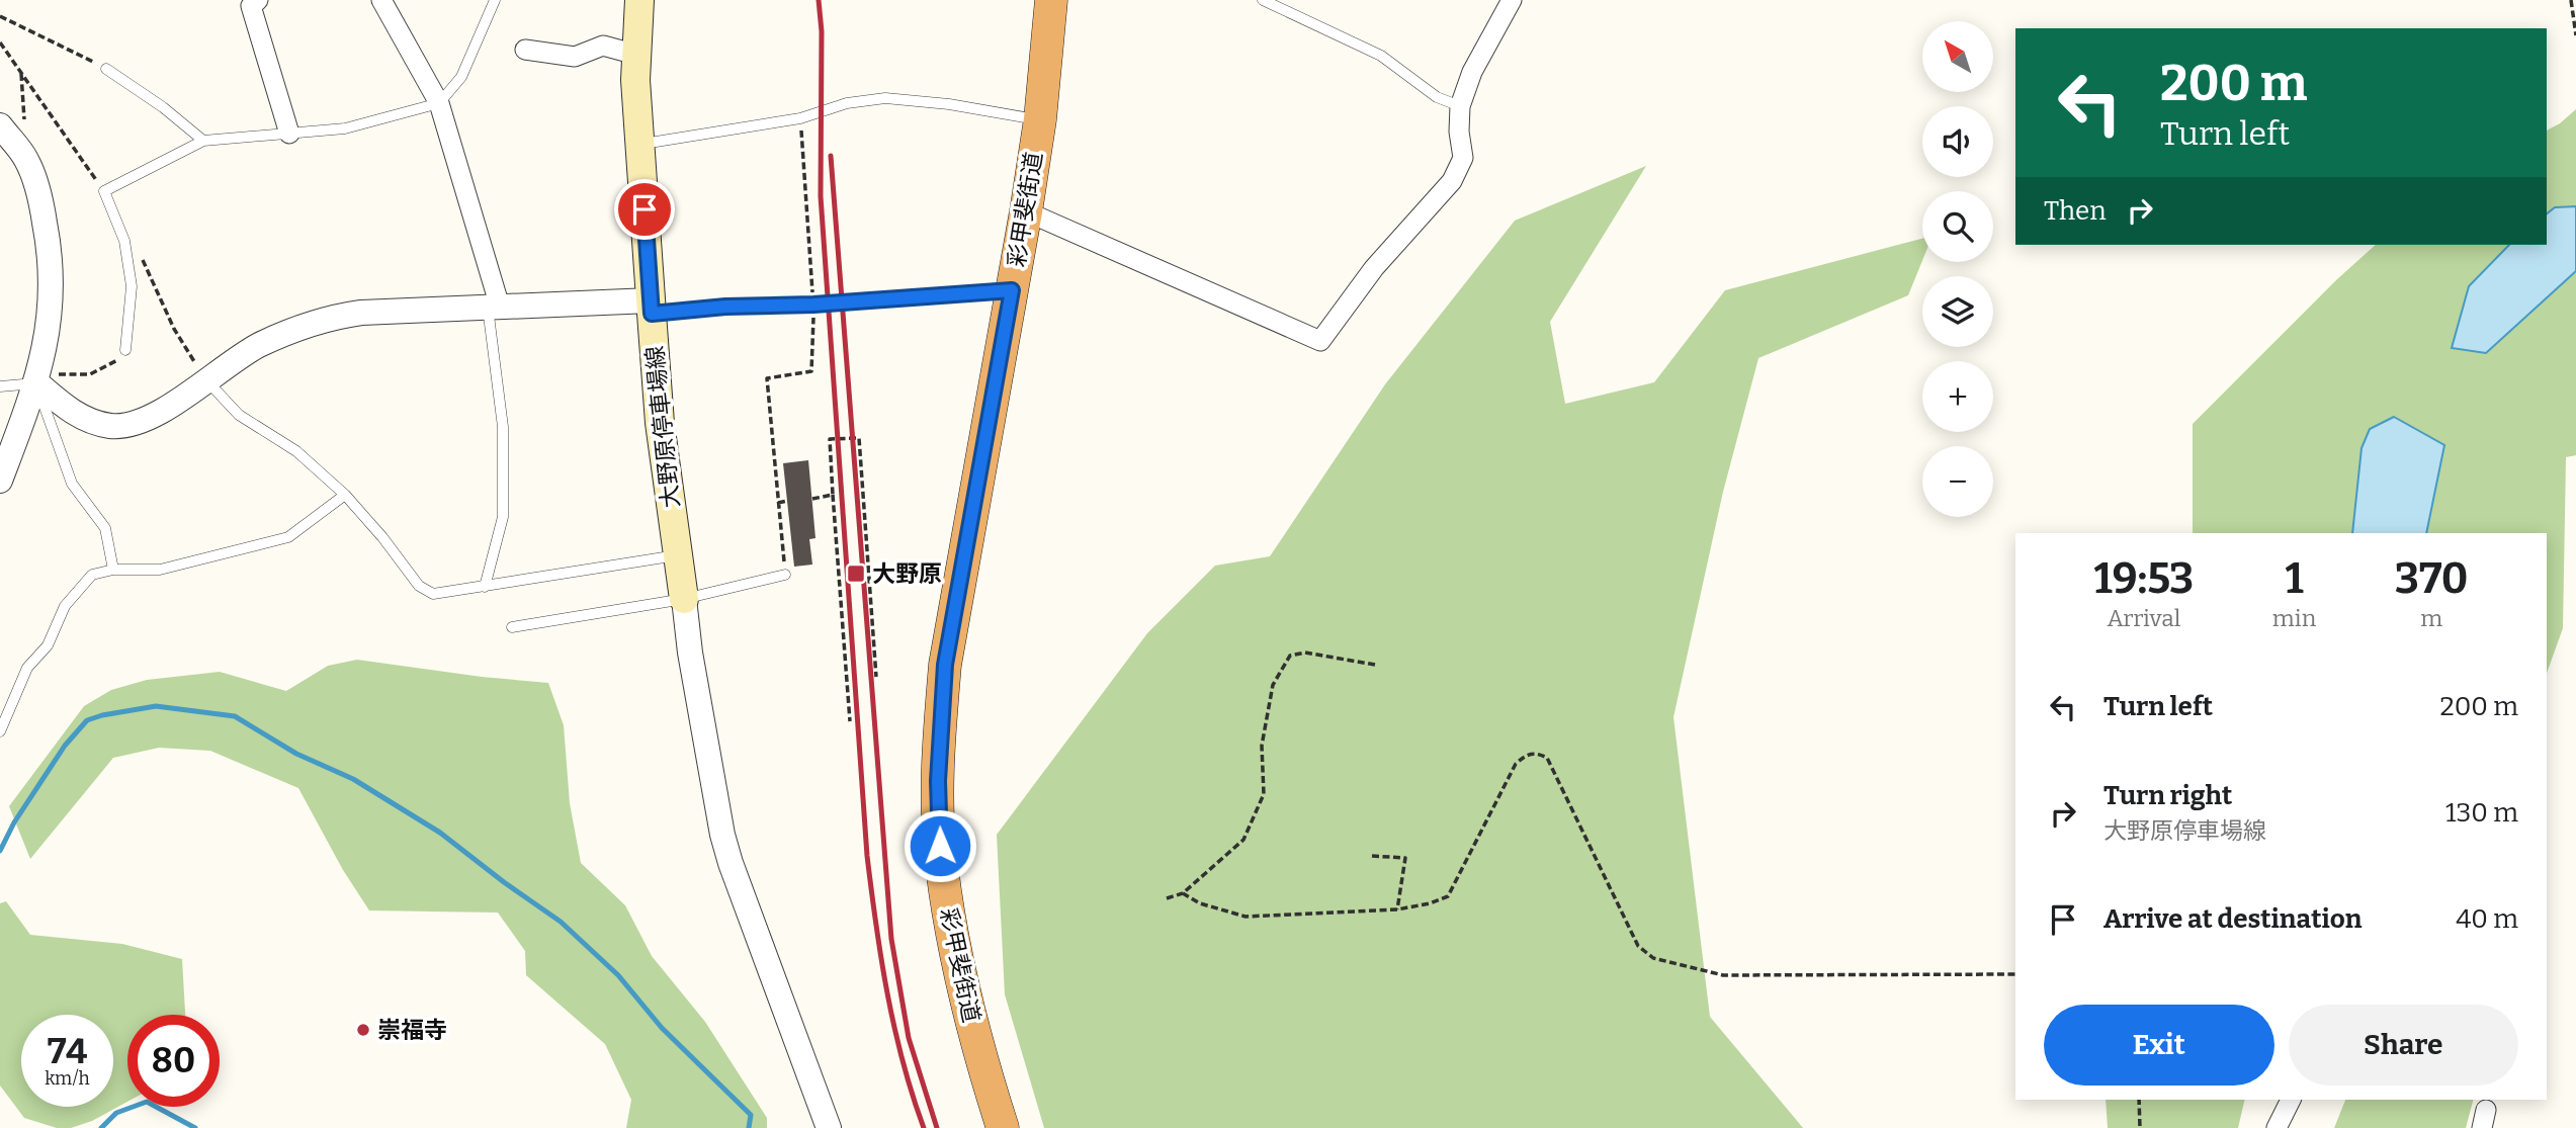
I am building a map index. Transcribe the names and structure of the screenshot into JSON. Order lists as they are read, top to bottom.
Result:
{
  "streets": {
    "highway": ["彩甲斐街道"],
    "main road": ["大野原停車場線"]
  },
  "places": {
    "transit": ["大野原"],
    "other": ["崇福寺"]
  },
  "north": "top left",
  "page": {
    "map_buttons": ["+", "−"],
    "turn": ["200 m", "Turn left"],
    "then": "Then",
    "eta": [
      "19:53",
      "Arrival",
      "1",
      "min",
      "370",
      "m"
    ],
    "list": [
      {
        "name": "Turn left",
        "value": "200 m"
      },
      {
        "name": "Turn right",
        "note": "大野原停車場線",
        "value": "130 m"
      },
      {
        "name": "Arrive at destination",
        "value": "40 m"
      }
    ],
    "buttons": ["Exit", "Share"],
    "speed": "74 km/h",
    "limit": "80"
  }
}
